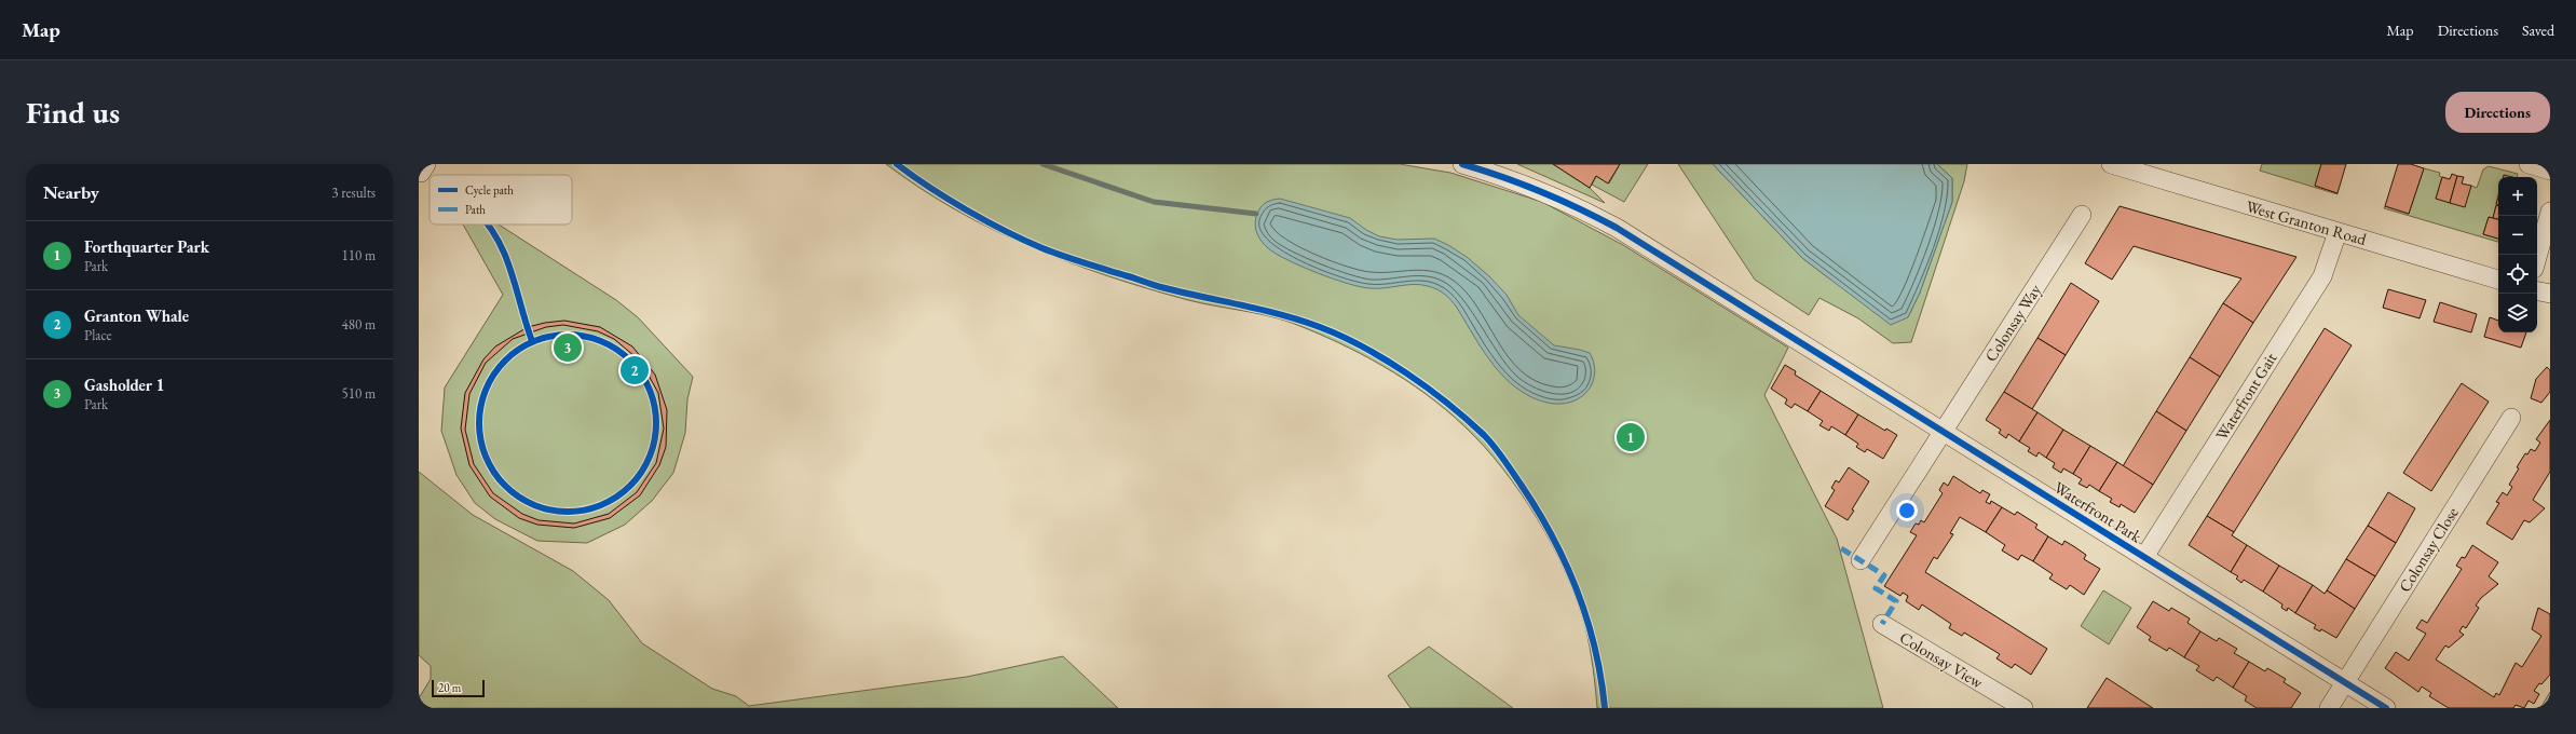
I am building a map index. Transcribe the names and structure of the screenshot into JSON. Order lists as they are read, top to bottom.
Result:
{
  "streets": {
    "street": [
      "West Granton Road",
      "Colonsay Way",
      "Waterfront Gait",
      "Waterfront Park",
      "Colonsay Close",
      "Colonsay View"
    ]
  },
  "crossings": [
    ["West Granton Road", "Waterfront Gait"],
    ["Colonsay Way", "Waterfront Park"],
    ["Waterfront Gait", "Waterfront Park"],
    ["Waterfront Park", "Colonsay Close"]
  ],
  "legend": ["Cycle path", "Path"],
  "scale_bar": "20 m",
  "page": {
    "header": "Map",
    "nav": ["Map", "Directions", "Saved"],
    "buttons": "Directions",
    "title": "Find us",
    "heading": ["Nearby", "3 results"],
    "map_buttons": ["+", "−"],
    "list": [
      {
        "mark": "1",
        "name": "Forthquarter Park",
        "note": "Park",
        "value": "110 m"
      },
      {
        "mark": "2",
        "name": "Granton Whale",
        "note": "Place",
        "value": "480 m"
      },
      {
        "mark": "3",
        "name": "Gasholder 1",
        "note": "Park",
        "value": "510 m"
      }
    ],
    "pins": ["3", "2", "1"],
    "scale": "20 m"
  }
}
